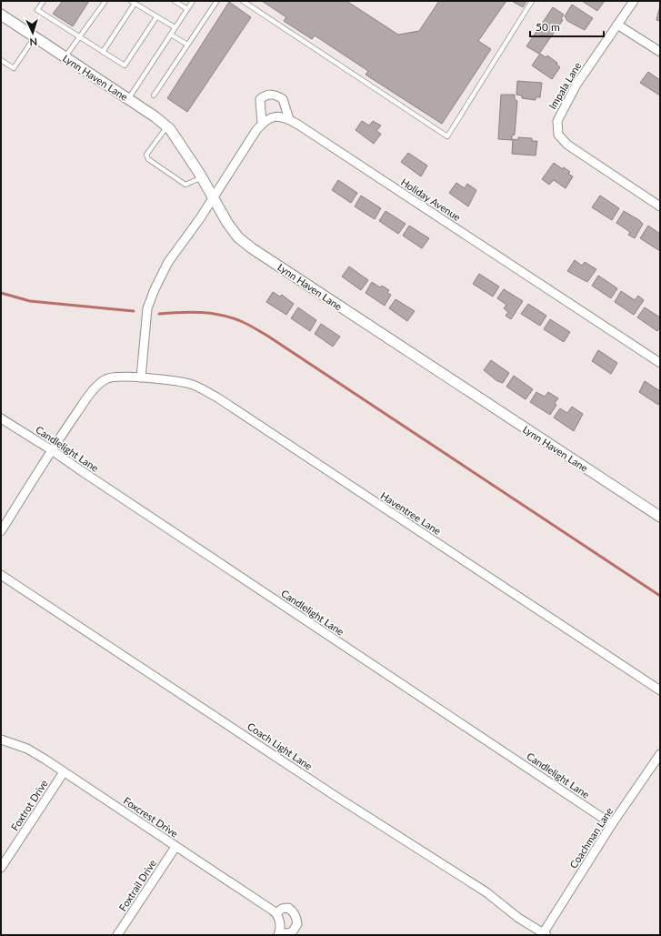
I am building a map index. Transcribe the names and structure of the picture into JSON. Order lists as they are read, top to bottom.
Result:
{
  "streets": {
    "street": [
      "Lynn Haven Lane",
      "Impala Lane",
      "Holiday Avenue",
      "Candlelight Lane",
      "Haventree Lane",
      "Coach Light Lane",
      "Foxtrot Drive",
      "Foxcrest Drive",
      "Coachman Lane",
      "Foxtrail Drive"
    ]
  },
  "crossings": [
    ["Lynn Haven Lane", "Holiday Avenue"],
    ["Holiday Avenue", "Haventree Lane"],
    ["Candlelight Lane", "Haventree Lane"],
    ["Candlelight Lane", "Coachman Lane"],
    ["Coach Light Lane", "Coachman Lane"],
    ["Foxtrot Drive", "Foxcrest Drive"],
    ["Foxcrest Drive", "Foxtrail Drive"]
  ],
  "scale_bar": "50 m",
  "north": "bottom"
}
